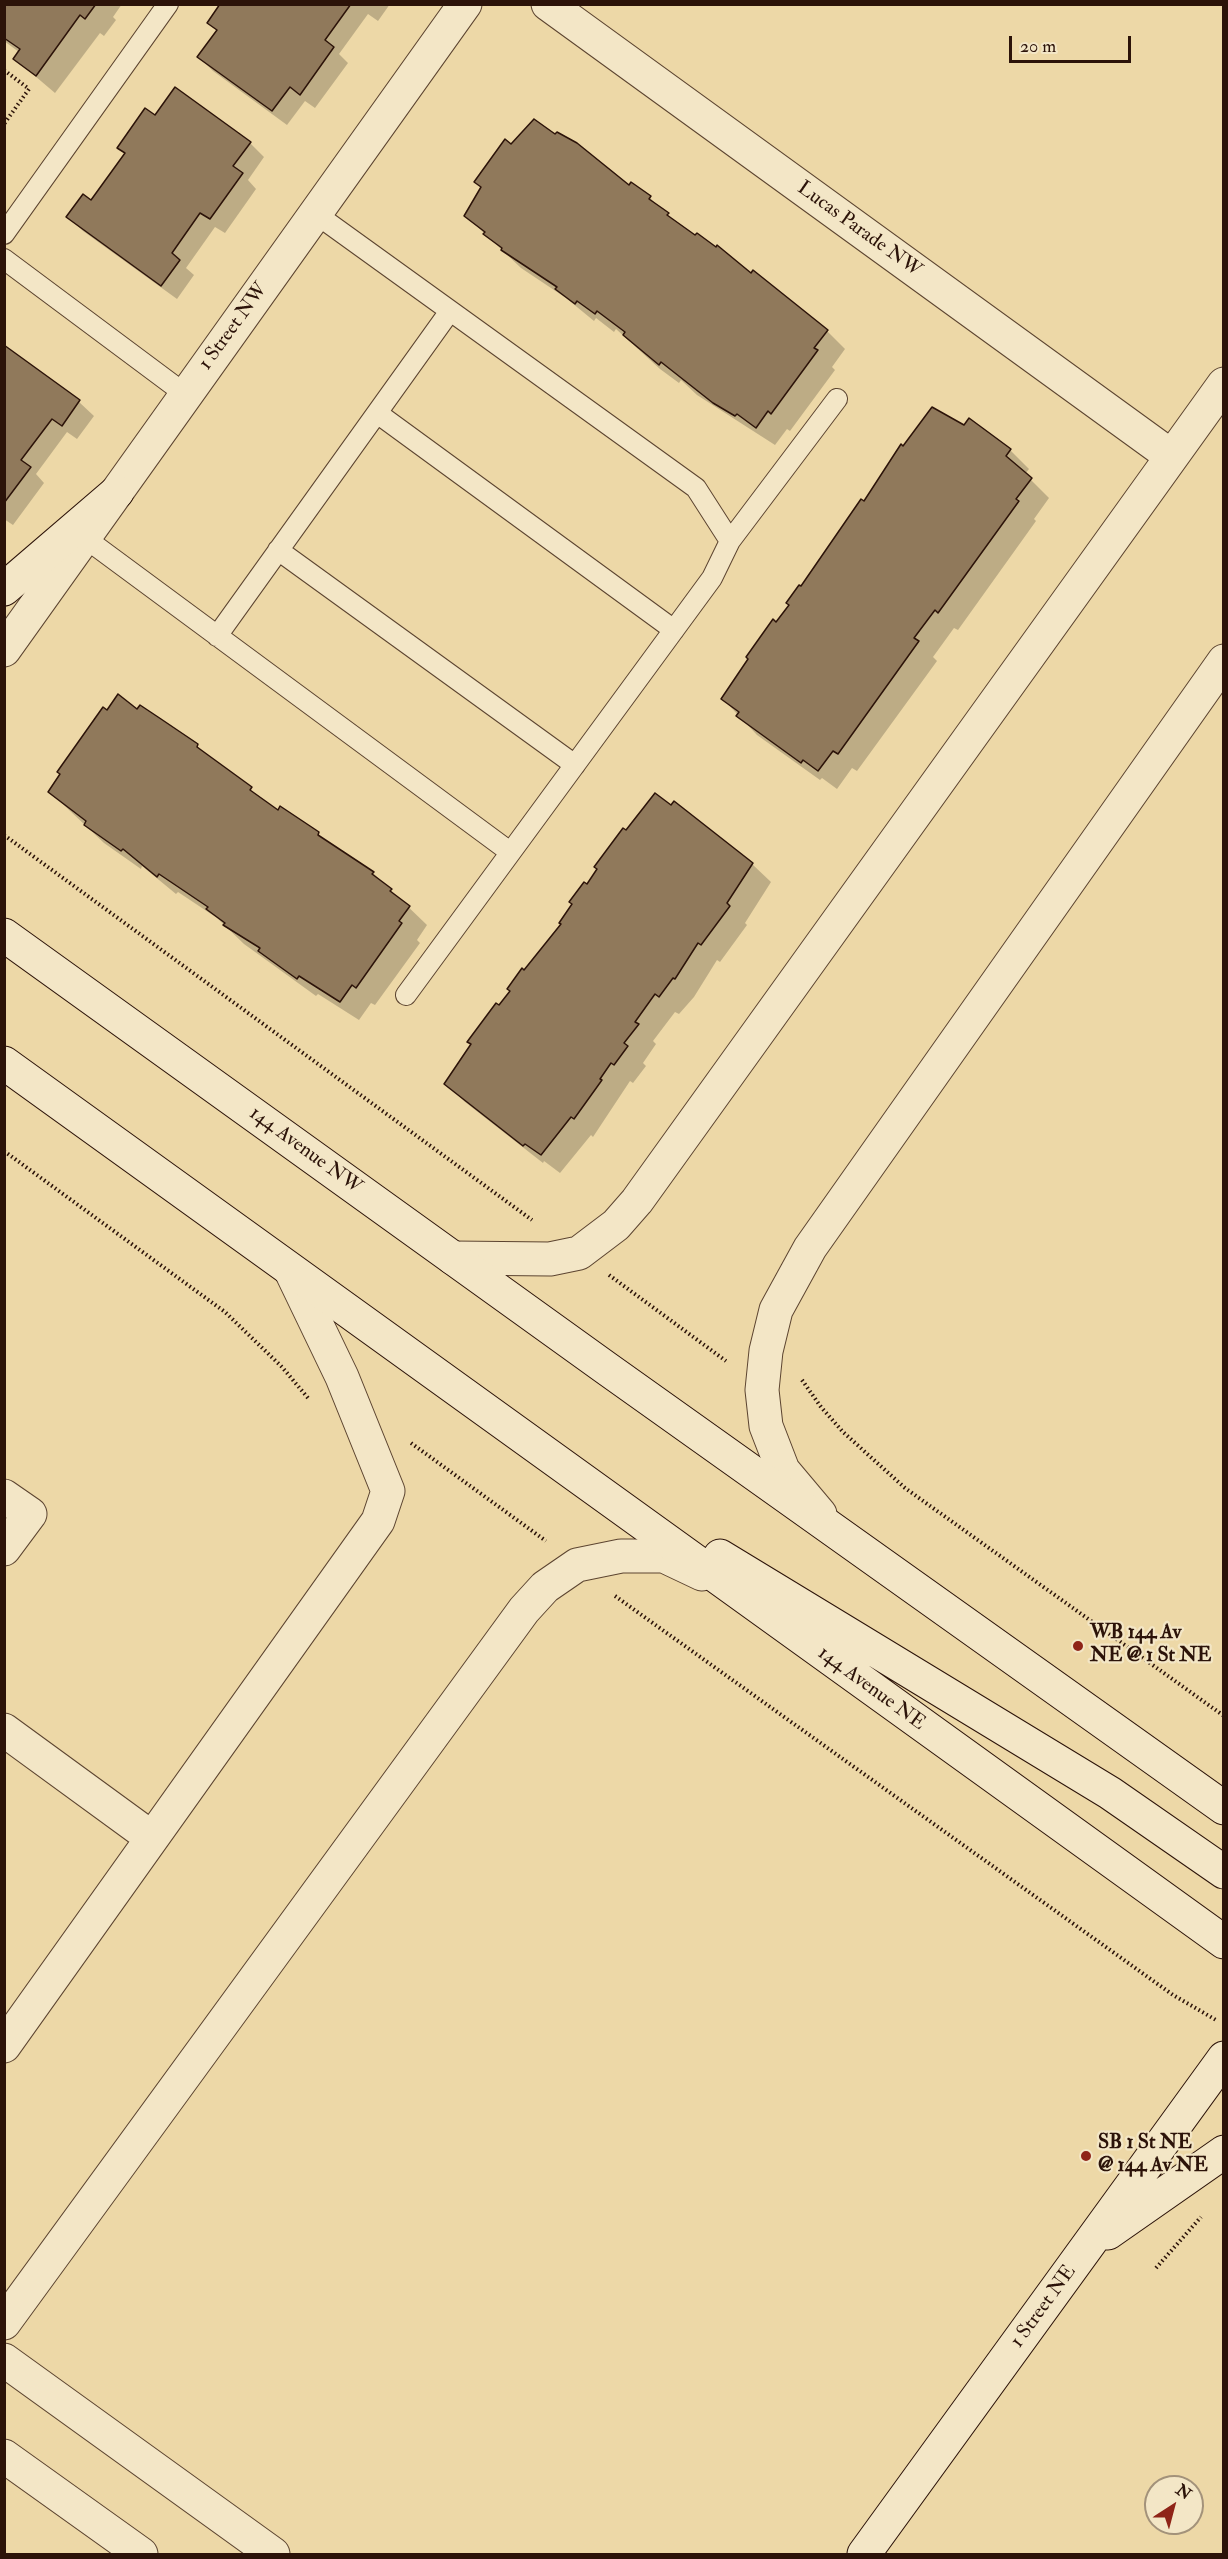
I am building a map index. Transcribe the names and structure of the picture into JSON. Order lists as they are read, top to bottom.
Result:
{
  "streets": {
    "street": [
      "Lucas Parade NW",
      "1 Street NW",
      "144 Avenue NW",
      "144 Avenue NE",
      "1 Street NE"
    ]
  },
  "places": ["WB 144 Av NE @ 1 St NE", "SB 1 St NE @ 144 Av NE"],
  "scale_bar": "20 m",
  "north": "top right"
}
